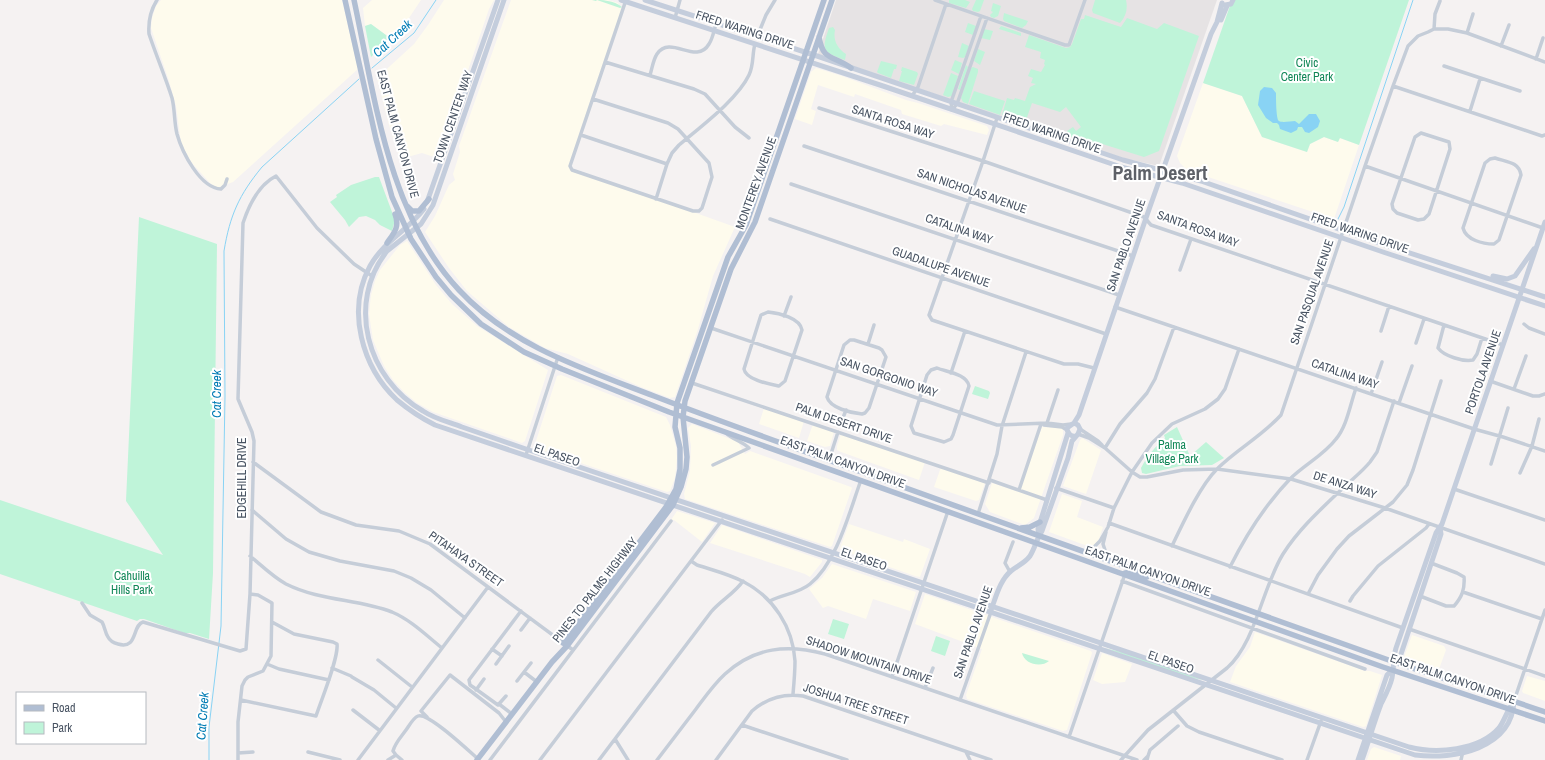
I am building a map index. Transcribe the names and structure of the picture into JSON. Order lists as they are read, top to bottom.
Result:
{
  "streets": {
    "main road": ["EAST PALM CANYON DRIVE", "MONTEREY AVENUE", "PINES TO PALMS HIGHWAY"],
    "street": [
      "FRED WARING DRIVE",
      "TOWN CENTER WAY",
      "SANTA ROSA WAY",
      "SAN NICHOLAS AVENUE",
      "CATALINA WAY",
      "SAN PABLO AVENUE",
      "GUADALUPE AVENUE",
      "SAN PASQUAL AVENUE",
      "PORTOLA AVENUE",
      "SAN GORGONIO WAY",
      "PALM DESERT DRIVE",
      "EL PASEO",
      "EDGEHILL DRIVE",
      "DE ANZA WAY",
      "PITAHAYA STREET",
      "SHADOW MOUNTAIN DRIVE",
      "JOSHUA TREE STREET"
    ]
  },
  "crossings": [
    ["FRED WARING DRIVE", "MONTEREY AVENUE"],
    ["FRED WARING DRIVE", "SAN PABLO AVENUE"],
    ["FRED WARING DRIVE", "SAN PASQUAL AVENUE"],
    ["FRED WARING DRIVE", "PORTOLA AVENUE"],
    ["TOWN CENTER WAY", "EAST PALM CANYON DRIVE"],
    ["TOWN CENTER WAY", "EL PASEO"],
    ["SANTA ROSA WAY", "SAN PABLO AVENUE"],
    ["SANTA ROSA WAY", "SAN PASQUAL AVENUE"],
    ["SANTA ROSA WAY", "PORTOLA AVENUE"],
    ["EAST PALM CANYON DRIVE", "MONTEREY AVENUE"],
    ["EAST PALM CANYON DRIVE", "SAN PABLO AVENUE"],
    ["EAST PALM CANYON DRIVE", "PORTOLA AVENUE"],
    ["EAST PALM CANYON DRIVE", "EL PASEO"],
    ["EAST PALM CANYON DRIVE", "PINES TO PALMS HIGHWAY"],
    ["MONTEREY AVENUE", "SAN GORGONIO WAY"],
    ["MONTEREY AVENUE", "PALM DESERT DRIVE"],
    ["MONTEREY AVENUE", "PINES TO PALMS HIGHWAY"],
    ["SAN NICHOLAS AVENUE", "SAN PABLO AVENUE"],
    ["CATALINA WAY", "SAN PABLO AVENUE"],
    ["CATALINA WAY", "SAN PASQUAL AVENUE"],
    ["CATALINA WAY", "PORTOLA AVENUE"],
    ["SAN PABLO AVENUE", "GUADALUPE AVENUE"],
    ["SAN PABLO AVENUE", "SAN GORGONIO WAY"],
    ["SAN PABLO AVENUE", "PALM DESERT DRIVE"],
    ["SAN PABLO AVENUE", "EL PASEO"],
    ["SAN PABLO AVENUE", "SHADOW MOUNTAIN DRIVE"],
    ["SAN PASQUAL AVENUE", "DE ANZA WAY"],
    ["PORTOLA AVENUE", "EL PASEO"],
    ["PORTOLA AVENUE", "DE ANZA WAY"],
    ["EL PASEO", "EDGEHILL DRIVE"],
    ["EL PASEO", "PINES TO PALMS HIGHWAY"],
    ["EDGEHILL DRIVE", "PITAHAYA STREET"],
    ["PITAHAYA STREET", "PINES TO PALMS HIGHWAY"]
  ],
  "districts": ["Palm Desert"],
  "water": ["Cat Creek"],
  "parks": ["Civic Center Park", "Palma Village Park", "Cahuilla Hills Park"],
  "legend": ["Road", "Park"]
}
